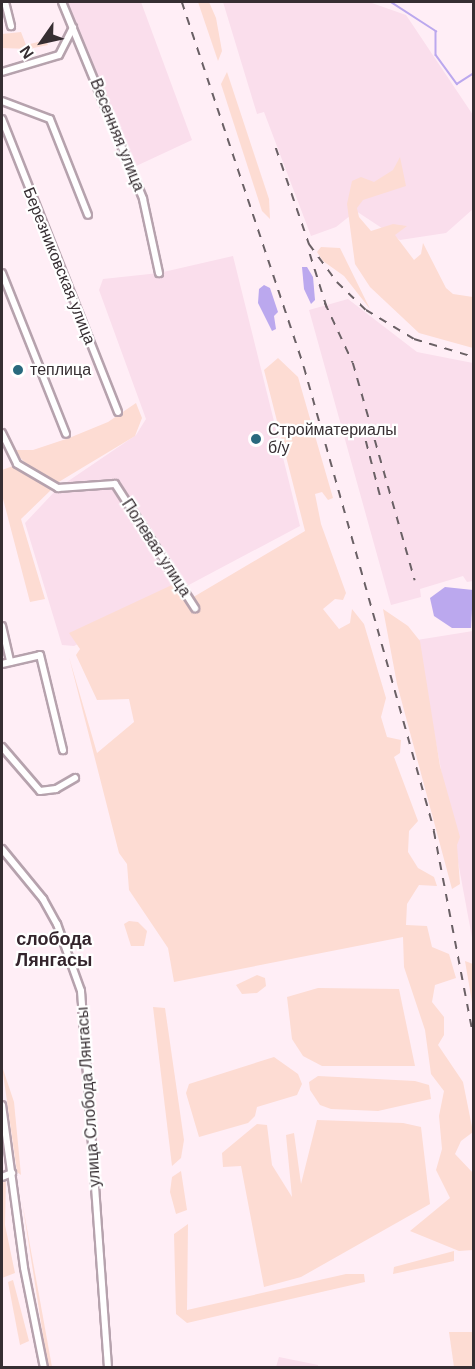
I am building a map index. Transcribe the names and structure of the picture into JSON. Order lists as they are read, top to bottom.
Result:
{
  "streets": {
    "street": [
      "Весенняя улица",
      "Березниковская улица",
      "Полевая улица",
      "улица Слобода Лянгасы"
    ]
  },
  "districts": ["слобода Лянгасы"],
  "places": ["теплица", "Стройматериалы б/у"],
  "north": "bottom left"
}
